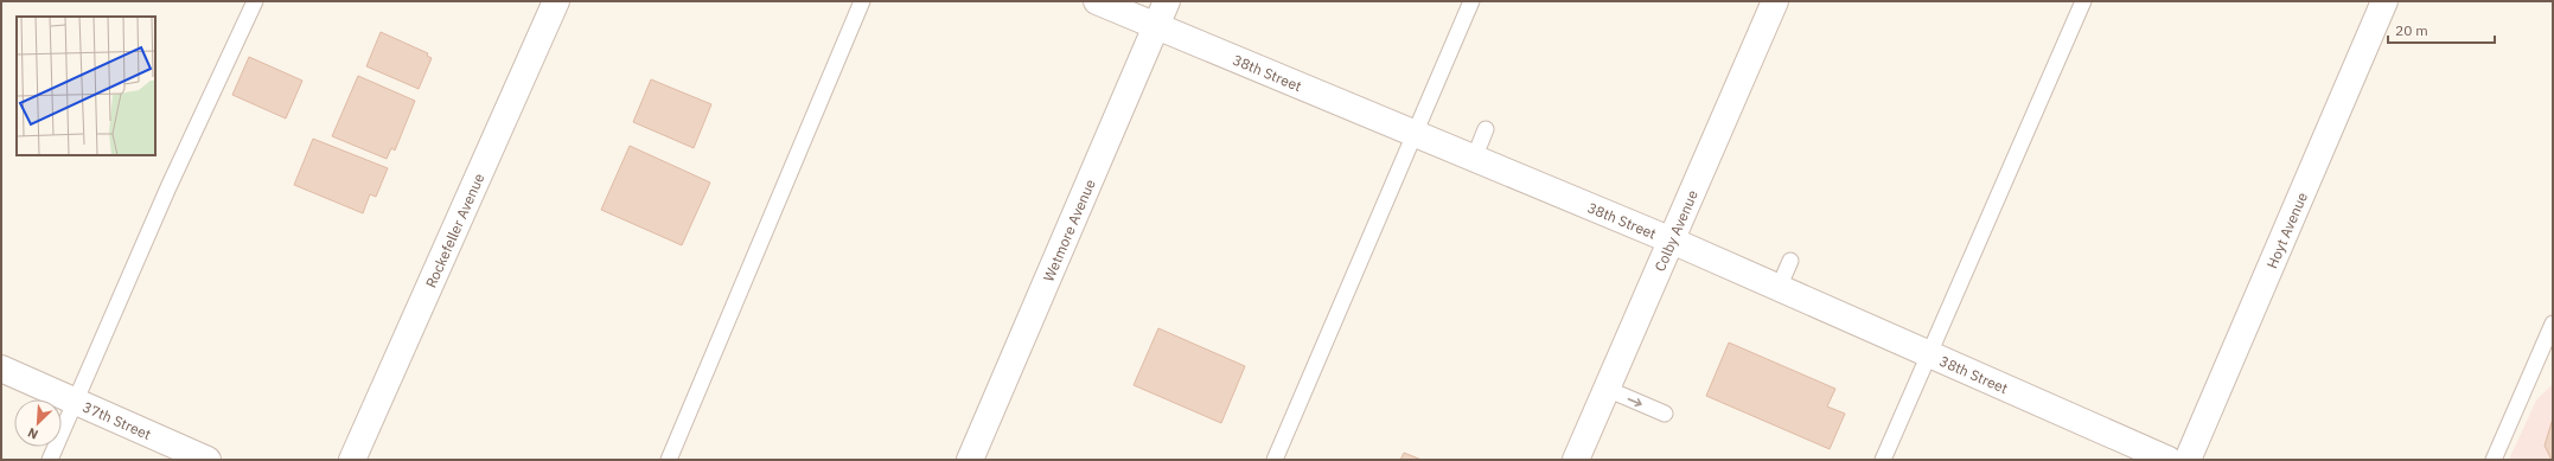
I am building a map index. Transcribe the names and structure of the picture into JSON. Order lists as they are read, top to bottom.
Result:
{
  "streets": {
    "street": [
      "38th Street",
      "Rockefeller Avenue",
      "Wetmore Avenue",
      "Hoyt Avenue",
      "Colby Avenue",
      "37th Street"
    ]
  },
  "crossings": [
    ["38th Street", "Wetmore Avenue"],
    ["38th Street", "Colby Avenue"]
  ],
  "scale_bar": "20 m",
  "north": "bottom left"
}
